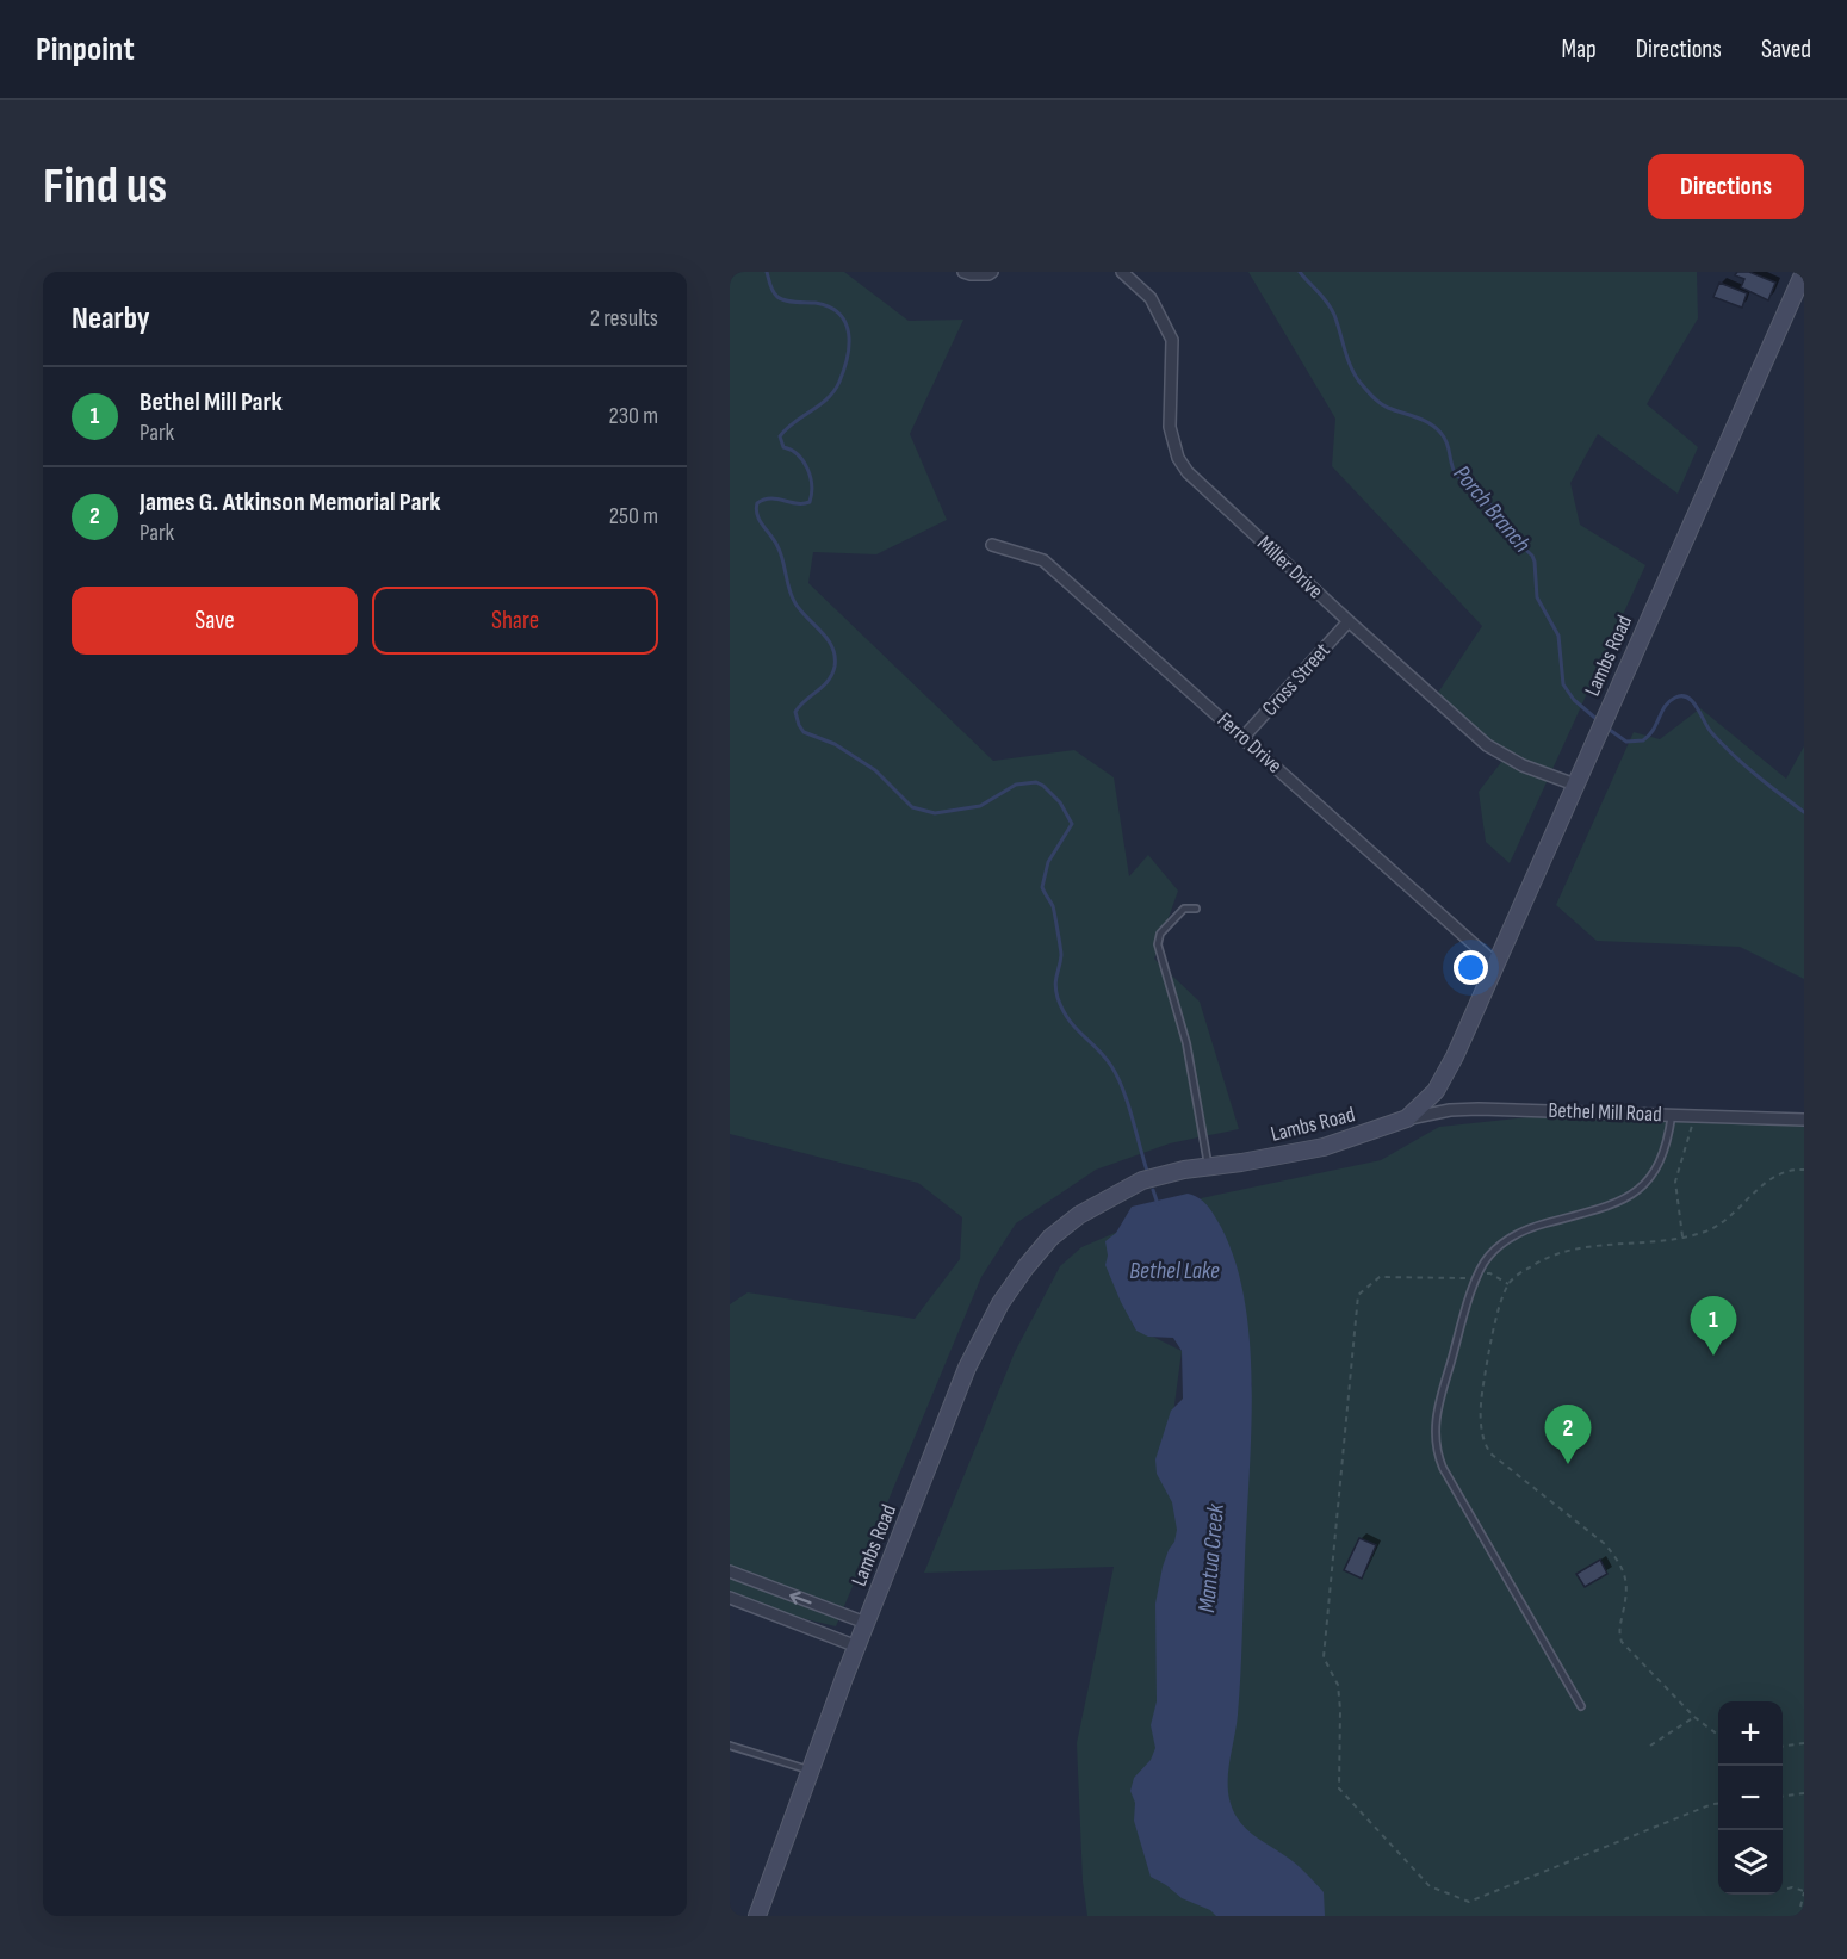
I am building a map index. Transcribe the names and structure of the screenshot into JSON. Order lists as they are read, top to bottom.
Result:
{
  "streets": {
    "main road": ["Lambs Road"],
    "street": [
      "Miller Drive",
      "Cross Street",
      "Ferro Drive",
      "Bethel Mill Road"
    ]
  },
  "crossings": [
    ["Miller Drive", "Lambs Road"],
    ["Miller Drive", "Cross Street"],
    ["Lambs Road", "Ferro Drive"],
    ["Lambs Road", "Bethel Mill Road"],
    ["Cross Street", "Ferro Drive"]
  ],
  "water": ["Porch Branch", "Bethel Lake", "Mantua Creek"],
  "page": {
    "header": "Pinpoint",
    "nav": ["Map", "Directions", "Saved"],
    "buttons": [
      "Directions",
      ["Save", "Share"]
    ],
    "title": "Find us",
    "heading": ["Nearby", "2 results"],
    "list": [
      {
        "mark": "1",
        "name": "Bethel Mill Park",
        "note": "Park",
        "value": "230 m"
      },
      {
        "mark": "2",
        "name": "James G. Atkinson Memorial Park",
        "note": "Park",
        "value": "250 m"
      }
    ],
    "pins": ["1", "2"],
    "map_buttons": ["+", "−"]
  }
}
